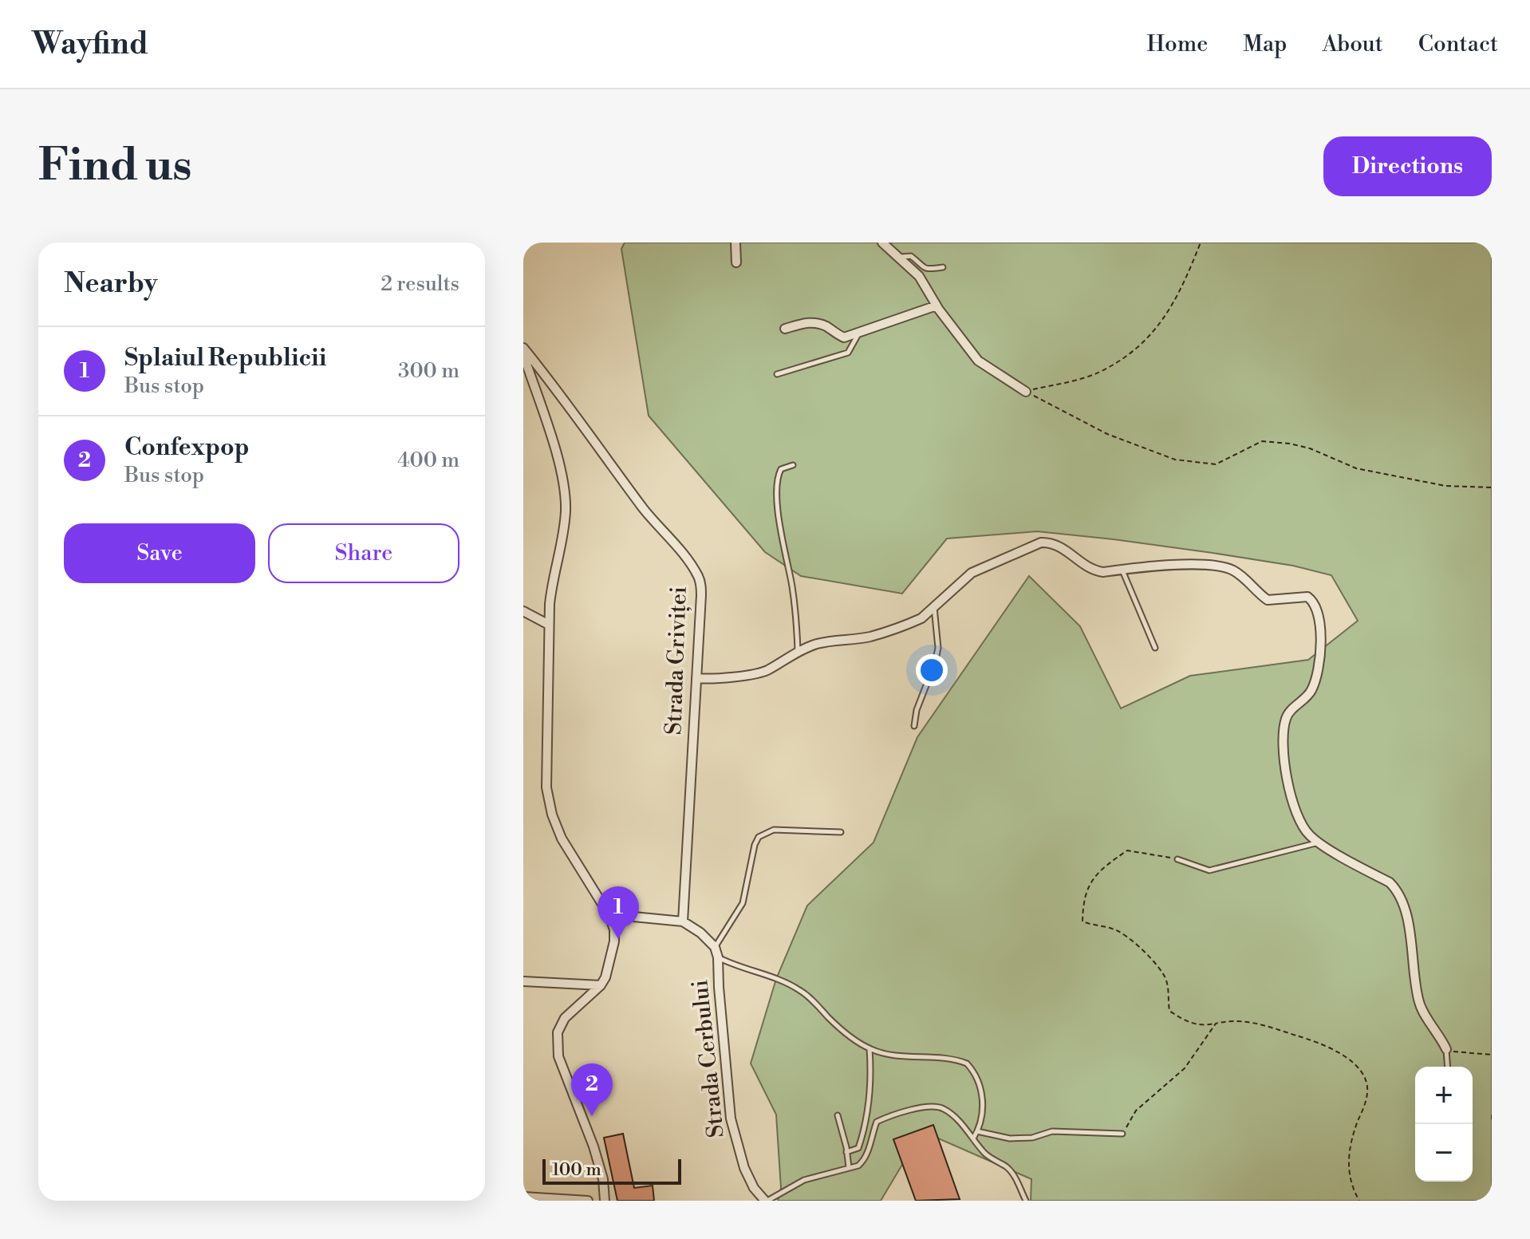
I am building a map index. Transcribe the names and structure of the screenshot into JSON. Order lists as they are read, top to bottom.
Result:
{
  "streets": {
    "street": ["Strada Griviței", "Strada Cerbului"]
  },
  "crossings": [
    ["Strada Griviței", "Strada Cerbului"]
  ],
  "scale_bar": "100 m",
  "page": {
    "header": "Wayfind",
    "nav": [
      "Home",
      "Map",
      "About",
      "Contact"
    ],
    "buttons": [
      "Directions",
      ["Save", "Share"]
    ],
    "title": "Find us",
    "heading": ["Nearby", "2 results"],
    "list": [
      {
        "mark": "1",
        "name": "Splaiul Republicii",
        "note": "Bus stop",
        "value": "300 m"
      },
      {
        "mark": "2",
        "name": "Confexpop",
        "note": "Bus stop",
        "value": "400 m"
      }
    ],
    "pins": ["1", "2"],
    "map_buttons": ["+", "−"],
    "scale": "100 m"
  }
}
